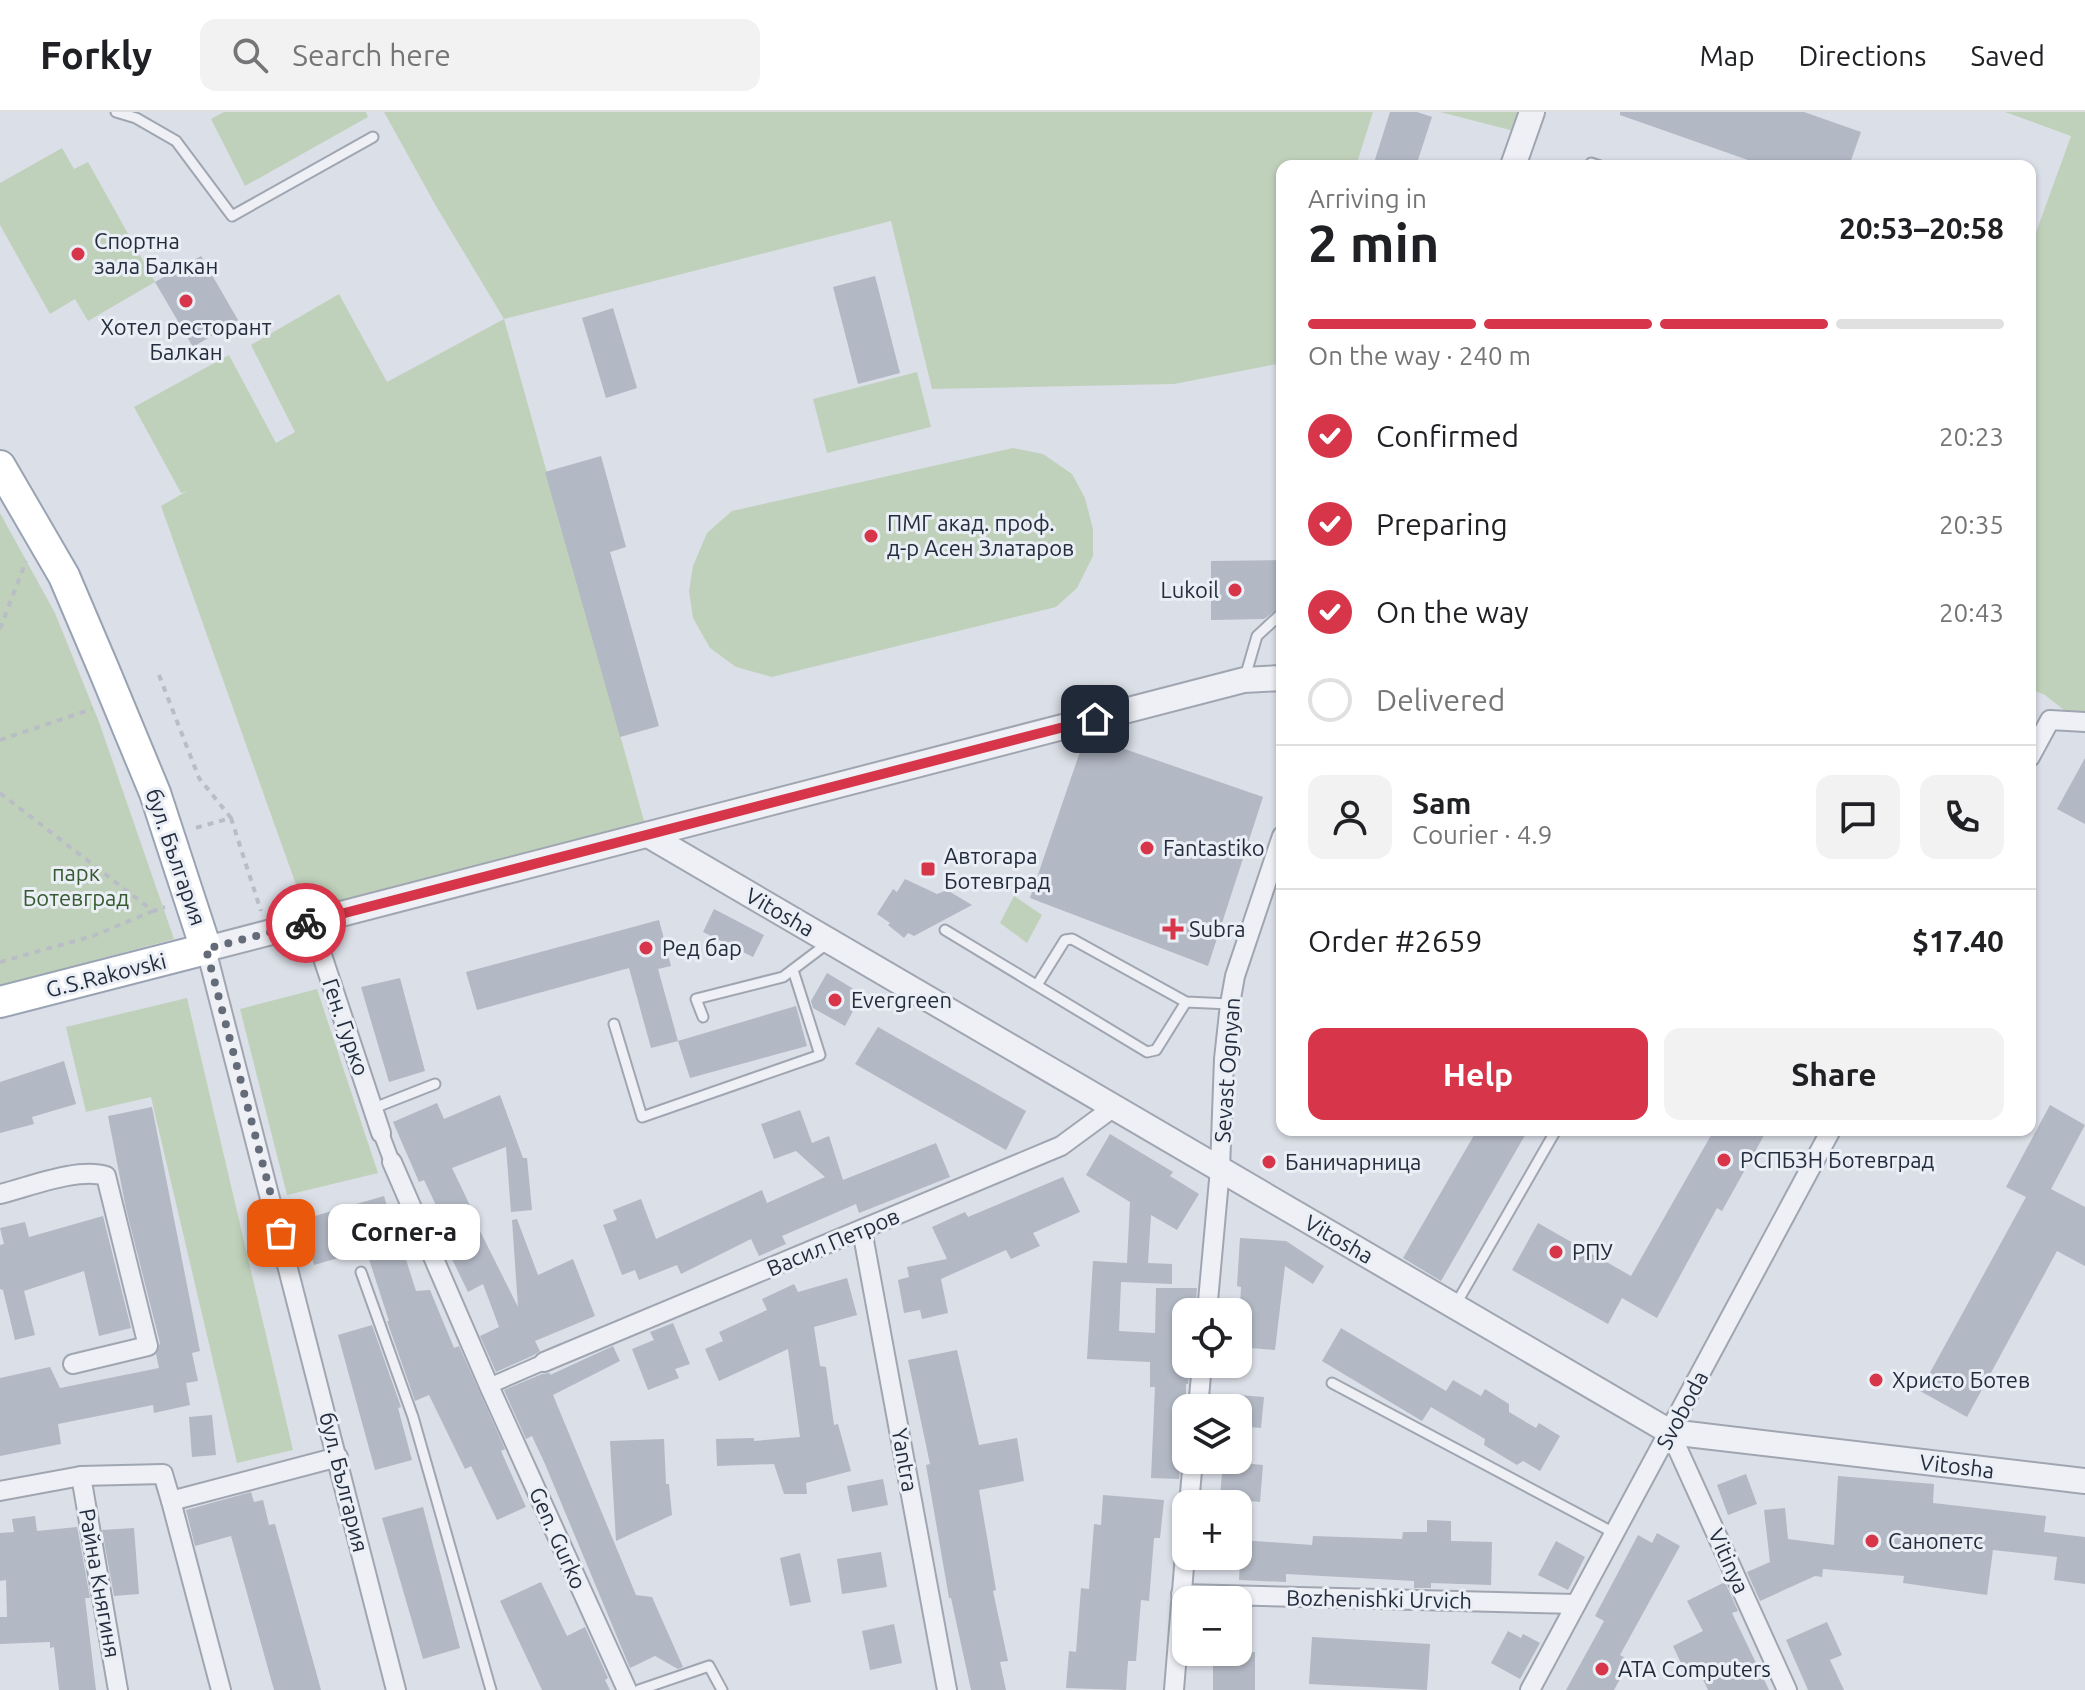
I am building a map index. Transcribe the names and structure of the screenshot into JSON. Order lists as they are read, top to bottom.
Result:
{
  "streets": {
    "main road": ["бул. България", "G.S.Rakovski"],
    "street": [
      "Vitosha",
      "Ген. Гурко",
      "Sevast Ognyan",
      "Васил Петров",
      "Svoboda",
      "Yantra",
      "Gen. Gurko",
      "Vitinya",
      "Райна Княгиня",
      "Bozhenishki Urvich"
    ]
  },
  "crossings": [
    ["бул. България", "G.S.Rakovski"],
    ["Vitosha", "G.S.Rakovski"],
    ["Vitosha", "Sevast Ognyan"],
    ["Vitosha", "Васил Петров"],
    ["Vitosha", "Svoboda"],
    ["Vitosha", "Vitinya"],
    ["G.S.Rakovski", "Ген. Гурко"],
    ["Васил Петров", "Yantra"],
    ["Svoboda", "Vitinya"],
    ["Svoboda", "Bozhenishki Urvich"]
  ],
  "parks": ["парк Ботевград"],
  "places": {
    "other": [
      "Спортна зала Балкан",
      "Хотел ресторант Балкан",
      "ПМГ акад. проф. д-р Асен Златаров",
      "Lukoil",
      "Fantastiko",
      "Ред бар",
      "Evergreen",
      "РСПБЗН Ботевград",
      "Баничарница",
      "Corner-a",
      "РПУ",
      "Христо Ботев",
      "Санопетс",
      "ATA Computers"
    ],
    "transit": ["Автогара Ботевград"],
    "health": ["Subra"]
  },
  "page": {
    "header": "Forkly",
    "search": "Search here",
    "nav": ["Map", "Directions", "Saved"],
    "heading": ["2 min", "Arriving in", "20:53–20:58"],
    "panel": [
      "Sam",
      "Courier · 4.9",
      "Order #2659",
      "$17.40"
    ],
    "bar": "On the way · 240 m",
    "list": [
      ["Confirmed", "20:23"],
      ["Preparing", "20:35"],
      ["On the way", "20:43"],
      "Delivered"
    ],
    "buttons": ["Help", "Share"],
    "bubble": "Corner-a",
    "map_buttons": ["+", "−"]
  }
}
